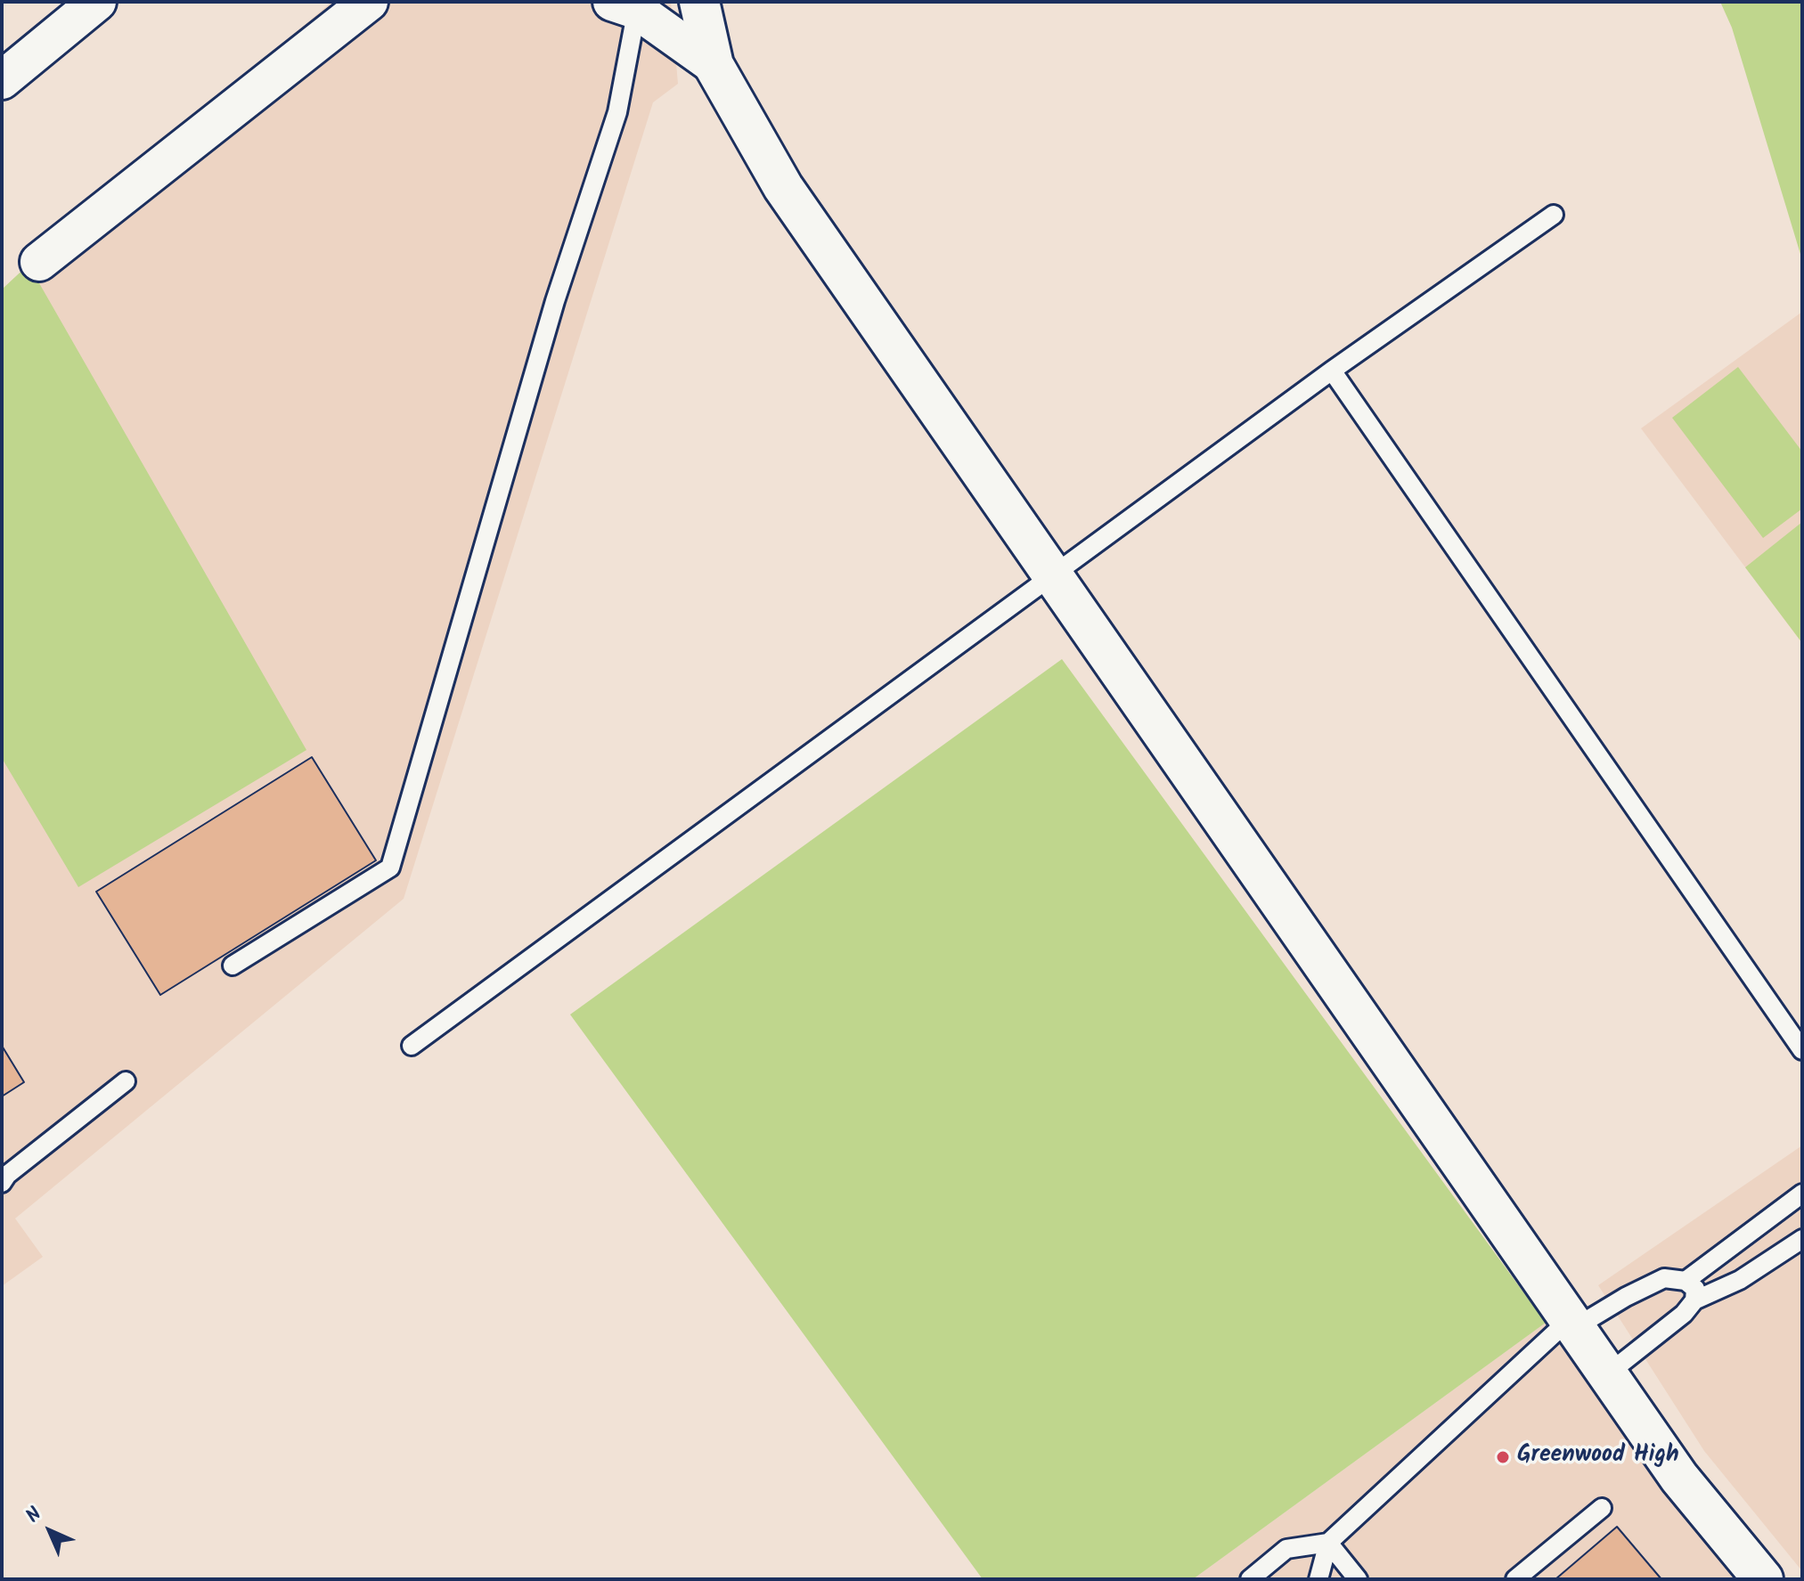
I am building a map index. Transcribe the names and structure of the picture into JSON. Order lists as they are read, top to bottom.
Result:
{
  "places": ["Greenwood High"],
  "north": "top left"
}
